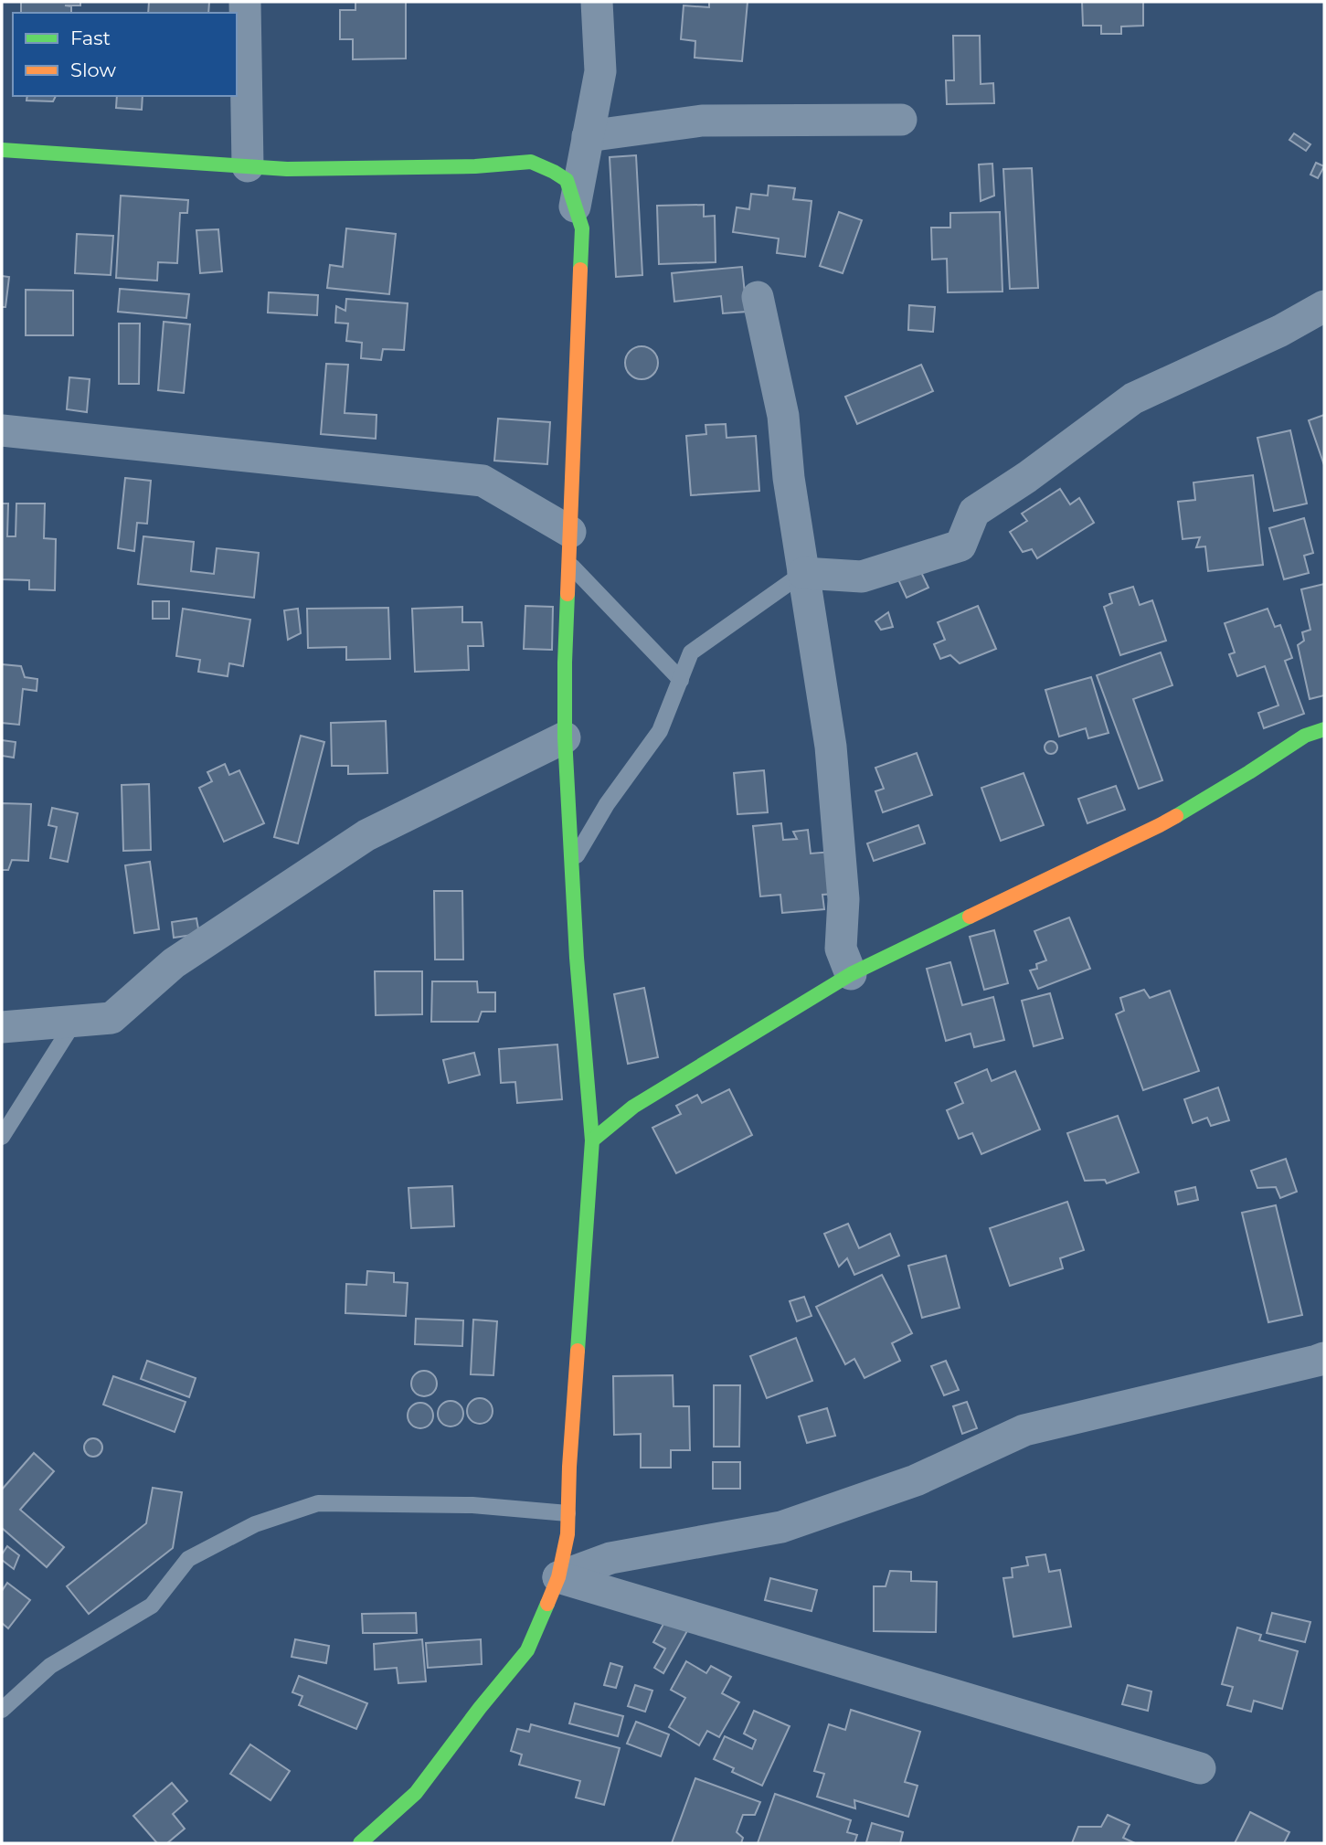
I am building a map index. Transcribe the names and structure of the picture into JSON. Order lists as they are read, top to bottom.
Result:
{
  "legend": ["Fast", "Slow"]
}
